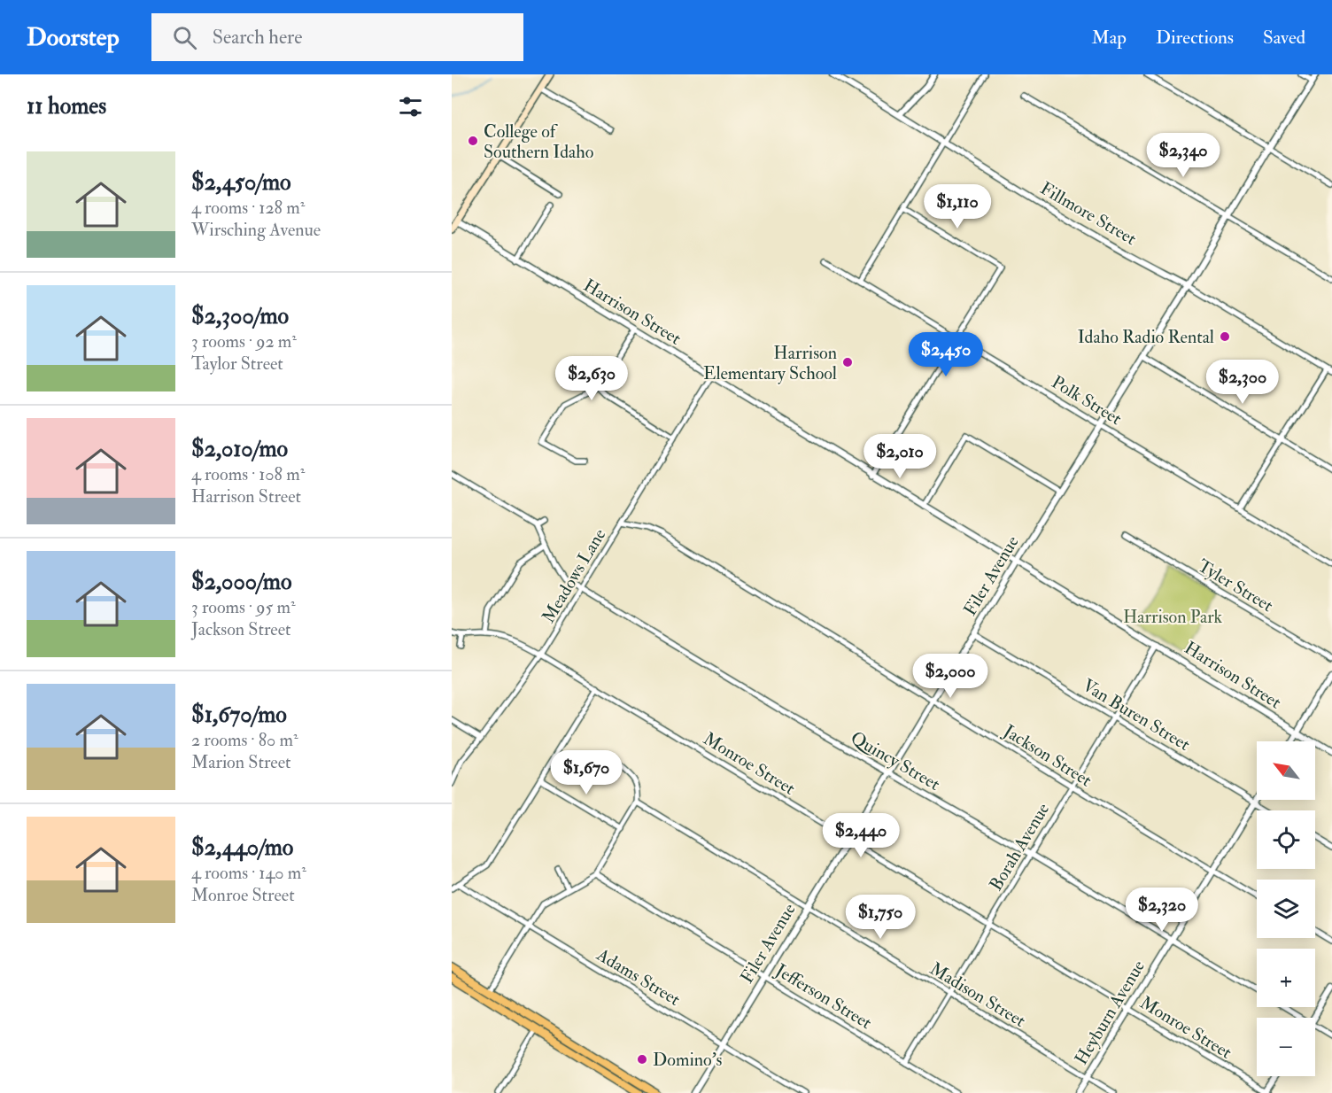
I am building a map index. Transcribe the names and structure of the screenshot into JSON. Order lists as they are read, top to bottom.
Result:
{
  "streets": {
    "street": [
      "Fillmore Street",
      "Harrison Street",
      "Polk Street",
      "Meadows Lane",
      "Filer Avenue",
      "Tyler Street",
      "Van Buren Street",
      "Jackson Street",
      "Quincy Street",
      "Monroe Street",
      "Borah Avenue",
      "Adams Street",
      "Madison Street",
      "Jefferson Street",
      "Heyburn Avenue"
    ]
  },
  "crossings": [
    ["Fillmore Street", "Filer Avenue"],
    ["Harrison Street", "Meadows Lane"],
    ["Harrison Street", "Filer Avenue"],
    ["Harrison Street", "Borah Avenue"],
    ["Polk Street", "Filer Avenue"],
    ["Meadows Lane", "Jackson Street"],
    ["Meadows Lane", "Quincy Street"],
    ["Meadows Lane", "Monroe Street"],
    ["Filer Avenue", "Van Buren Street"],
    ["Filer Avenue", "Jackson Street"],
    ["Filer Avenue", "Quincy Street"],
    ["Filer Avenue", "Monroe Street"],
    ["Filer Avenue", "Adams Street"],
    ["Filer Avenue", "Madison Street"],
    ["Filer Avenue", "Jefferson Street"],
    ["Van Buren Street", "Borah Avenue"],
    ["Van Buren Street", "Heyburn Avenue"],
    ["Jackson Street", "Borah Avenue"],
    ["Jackson Street", "Heyburn Avenue"],
    ["Quincy Street", "Borah Avenue"],
    ["Quincy Street", "Heyburn Avenue"],
    ["Monroe Street", "Borah Avenue"],
    ["Monroe Street", "Heyburn Avenue"],
    ["Borah Avenue", "Madison Street"],
    ["Borah Avenue", "Jefferson Street"],
    ["Madison Street", "Heyburn Avenue"]
  ],
  "parks": ["Harrison Park"],
  "places": [
    "College of Southern Idaho",
    "Idaho Radio Rental",
    "Harrison Elementary School",
    "Domino's"
  ],
  "north": "top left",
  "page": {
    "header": "Doorstep",
    "search": "Search here",
    "nav": ["Map", "Directions", "Saved"],
    "heading": "11 homes",
    "price": [
      "$2,340",
      "$1,110",
      "$2,450",
      "$2,630",
      "$2,300",
      "$2,010",
      "$2,000",
      "$1,670",
      "$2,440",
      "$2,320",
      "$1,750"
    ],
    "list": [
      {
        "name": "$2,450/mo",
        "note": "4 rooms · 128 m² · Wirsching Avenue"
      },
      {
        "name": "$2,300/mo",
        "note": "3 rooms · 92 m² · Taylor Street"
      },
      {
        "name": "$2,010/mo",
        "note": "4 rooms · 108 m² · Harrison Street"
      },
      {
        "name": "$2,000/mo",
        "note": "3 rooms · 95 m² · Jackson Street"
      },
      {
        "name": "$1,670/mo",
        "note": "2 rooms · 80 m² · Marion Street"
      },
      {
        "name": "$2,440/mo",
        "note": "4 rooms · 140 m² · Monroe Street"
      }
    ],
    "map_buttons": ["+", "−"]
  }
}
